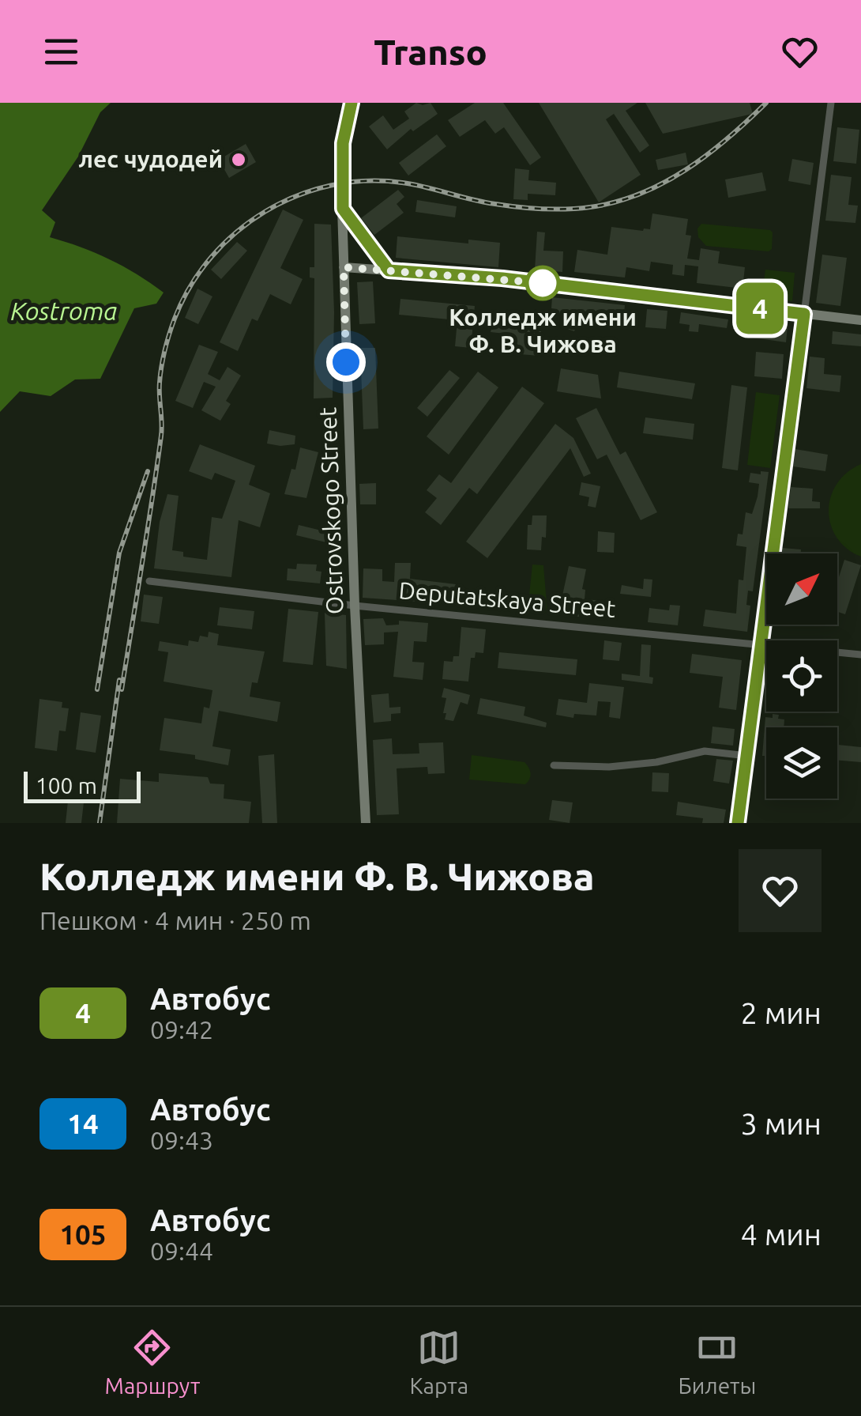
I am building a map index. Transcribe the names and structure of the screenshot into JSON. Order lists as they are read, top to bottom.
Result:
{
  "streets": {
    "street": ["Ostrovskogo Street", "Deputatskaya Street"]
  },
  "crossings": [
    ["Ostrovskogo Street", "Deputatskaya Street"]
  ],
  "water": ["Kostroma"],
  "places": ["лес чудодей", "Колледж имени Ф. В. Чижова"],
  "lines": ["bus line 4"],
  "scale_bar": "100 m",
  "north": "top right",
  "page": {
    "header": "Transo",
    "on_map": "4",
    "scale": "100 m",
    "heading": ["Колледж имени Ф. В. Чижова", "Пешком · 4 мин · 250 m"],
    "list": [
      {
        "mark": "4",
        "name": "Автобус",
        "note": "09:42",
        "value": "2 мин"
      },
      {
        "mark": "14",
        "name": "Автобус",
        "note": "09:43",
        "value": "3 мин"
      },
      {
        "mark": "105",
        "name": "Автобус",
        "note": "09:44",
        "value": "4 мин"
      }
    ],
    "tabs": ["Маршрут", "Карта", "Билеты"]
  }
}
